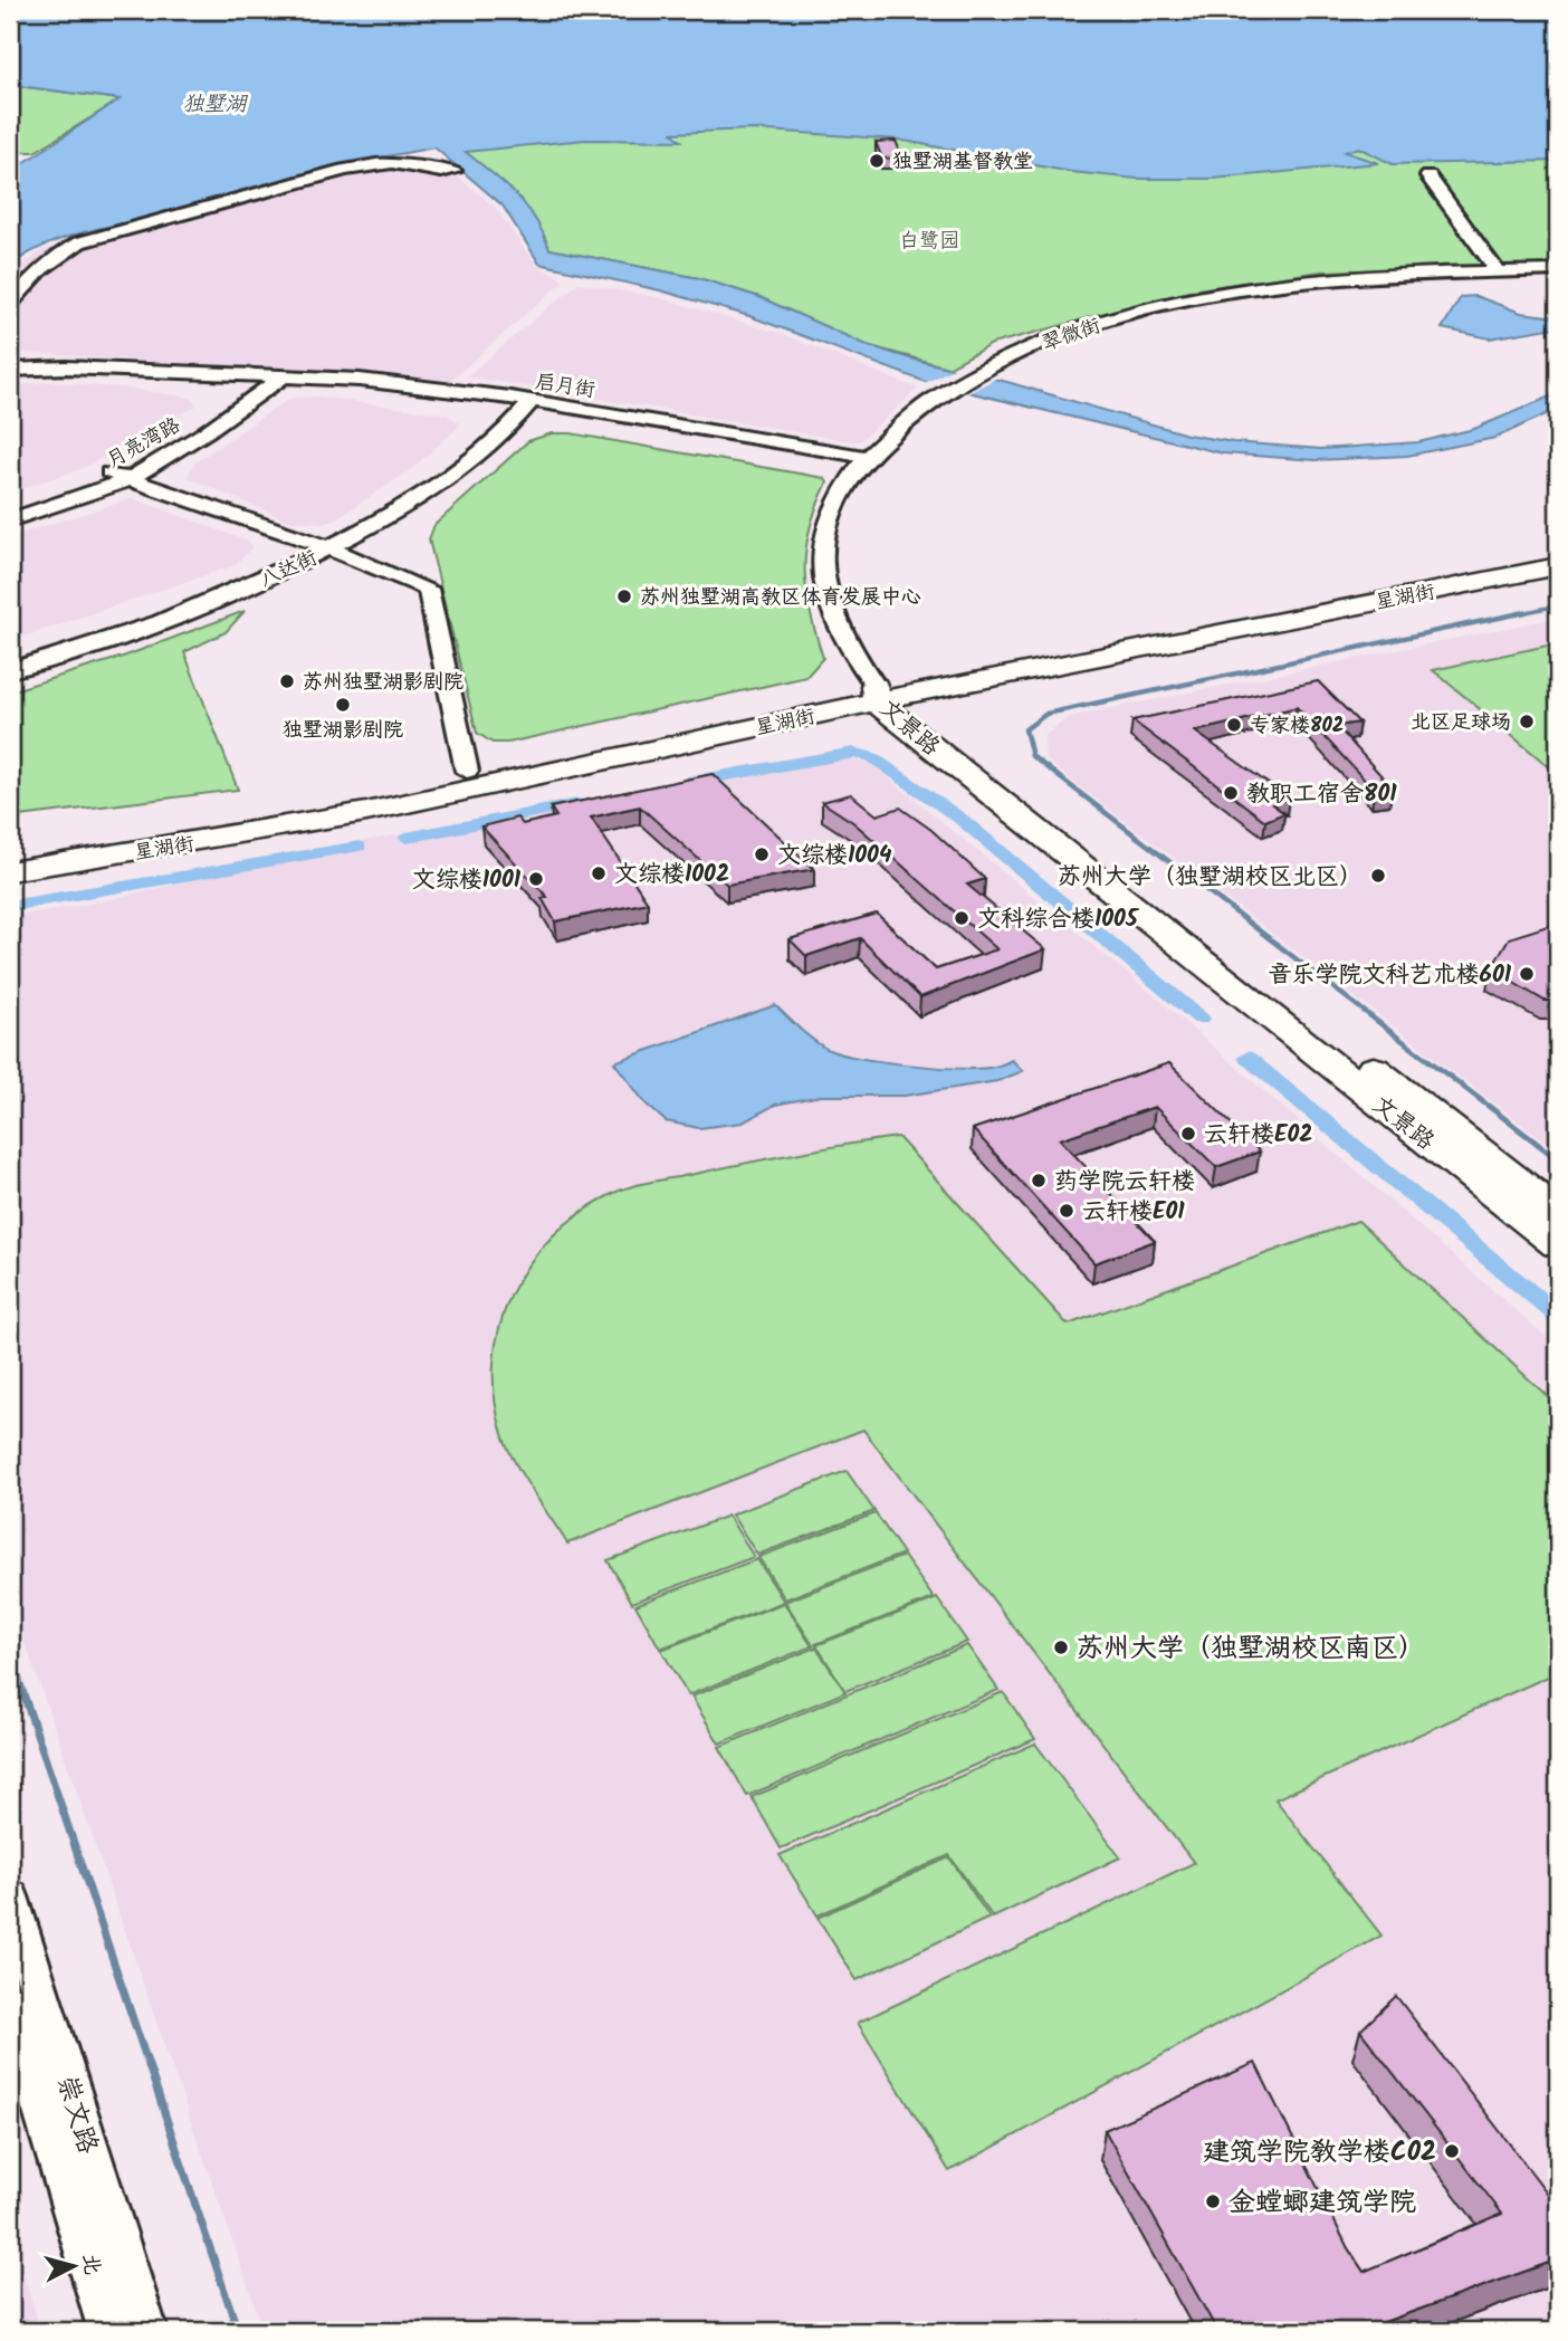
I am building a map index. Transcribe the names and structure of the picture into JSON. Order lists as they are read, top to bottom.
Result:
{
  "streets": {
    "main road": ["星湖街", "文景路"],
    "street": [
      "翠微街",
      "启月街",
      "月亮湾路",
      "八达街",
      "崇文路"
    ]
  },
  "crossings": [
    ["翠微街", "启月街"],
    ["翠微街", "星湖街"],
    ["翠微街", "文景路"],
    ["启月街", "月亮湾路"],
    ["启月街", "八达街"],
    ["星湖街", "文景路"]
  ],
  "water": ["独墅湖"],
  "parks": ["白鹭园"],
  "places": [
    "独墅湖基督教堂",
    "苏州独墅湖高教区体育发展中心",
    "苏州独墅湖影剧院",
    "独墅湖影剧院",
    "北区足球场",
    "专家楼802",
    "教职工宿舍801",
    "文综楼1004",
    "文综楼1002",
    "苏州大学（独墅湖校区北区）",
    "文综楼1001",
    "文科综合楼1005",
    "音乐学院文科艺术楼601",
    "云轩楼E02",
    "药学院云轩楼",
    "云轩楼E01",
    "苏州大学（独墅湖校区南区）",
    "建筑学院教学楼C02",
    "金螳螂建筑学院"
  ],
  "north": "right"
}
